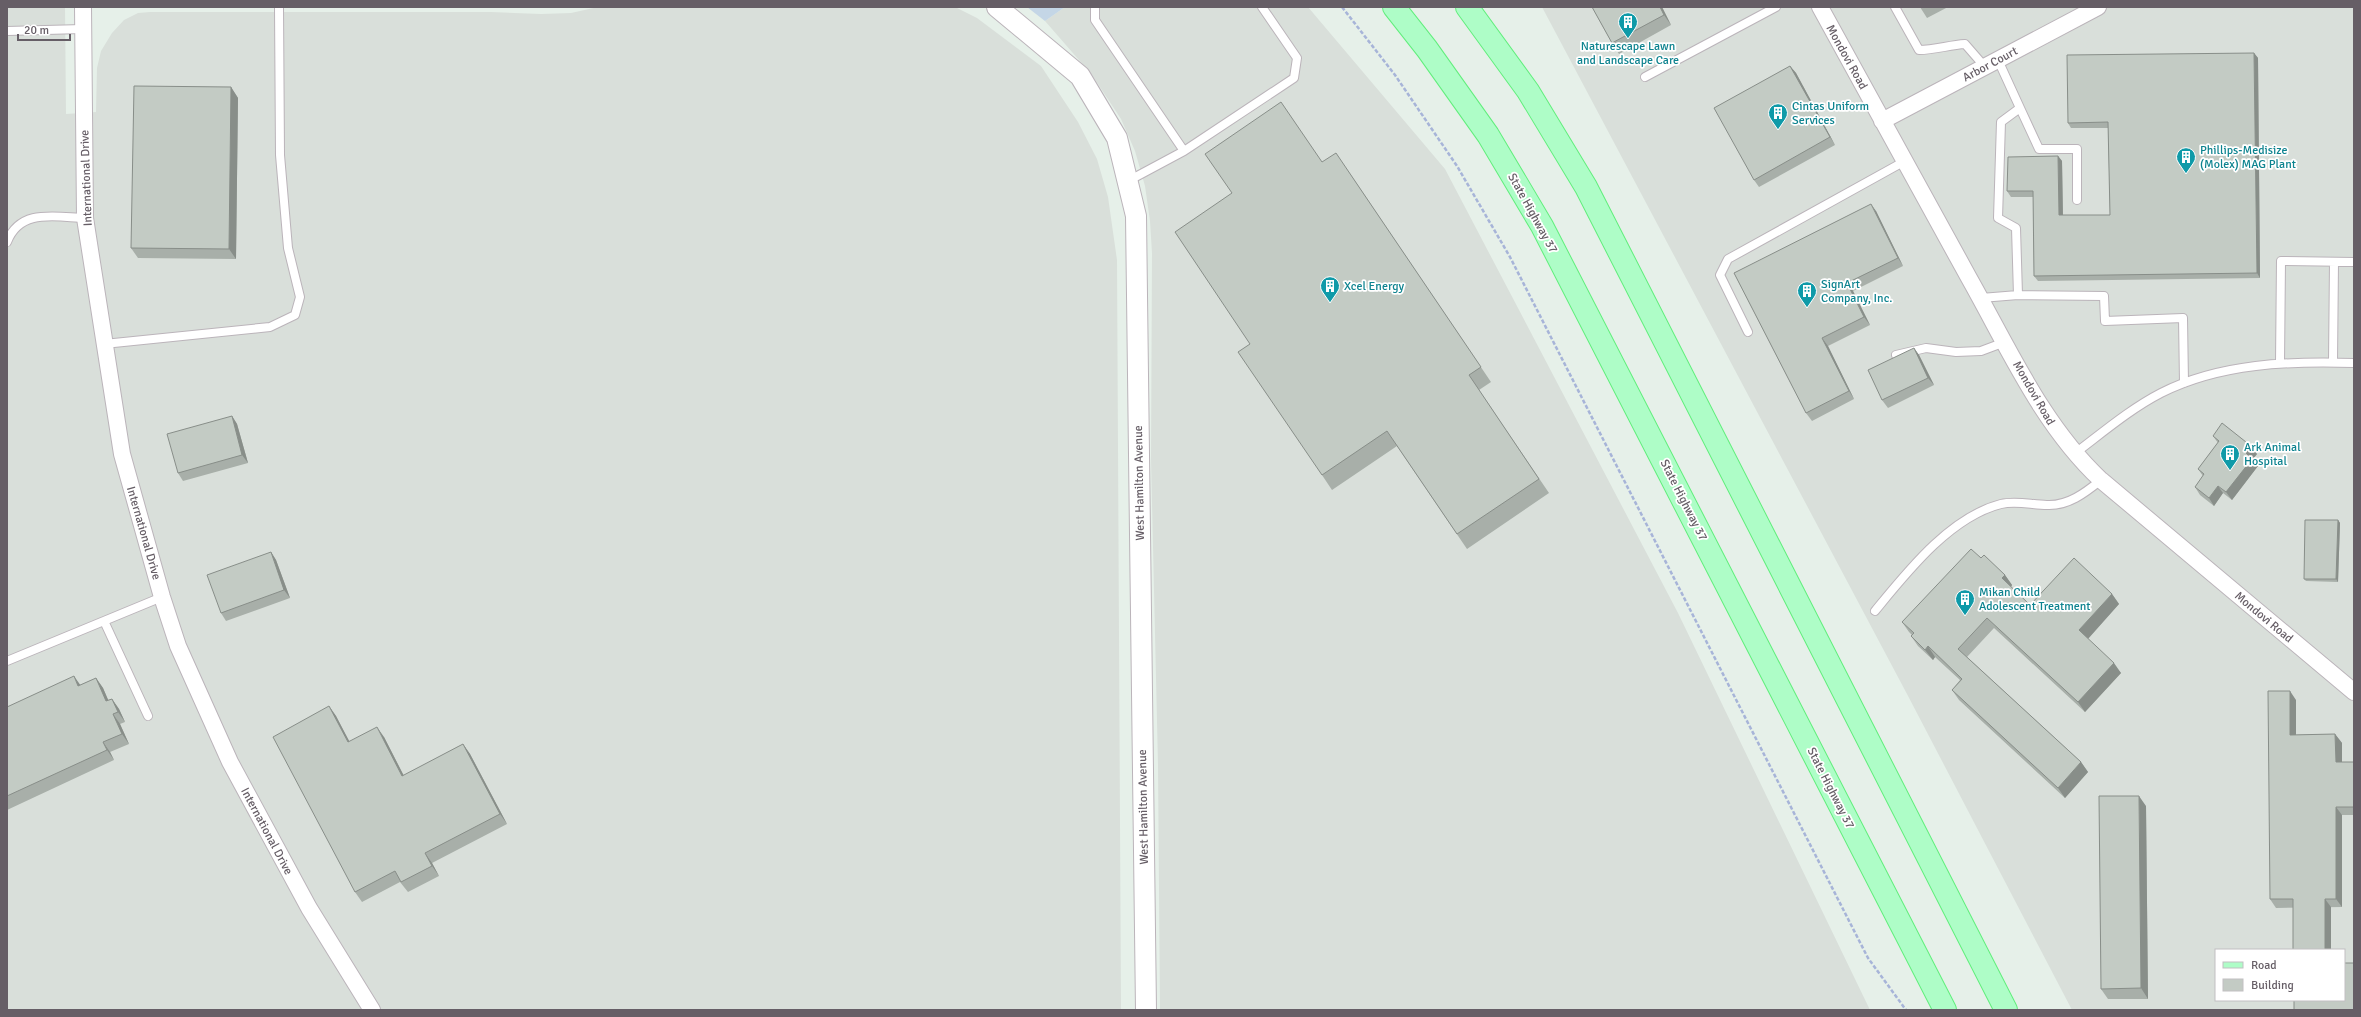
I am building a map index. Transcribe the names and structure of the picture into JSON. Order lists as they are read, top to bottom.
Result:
{
  "streets": {
    "main road": ["State Highway 37"],
    "street": [
      "Mondovi Road",
      "Arbor Court",
      "International Drive",
      "West Hamilton Avenue"
    ]
  },
  "crossings": [
    ["Mondovi Road", "Arbor Court"]
  ],
  "places": {
    "building": [
      "Naturescape Lawn and Landscape Care",
      "Cintas Uniform Services",
      "Phillips-Medisize (Molex) MAG Plant",
      "Xcel Energy",
      "SignArt Company, Inc.",
      "Ark Animal Hospital",
      "Mikan Child Adolescent Treatment"
    ]
  },
  "legend": ["Road", "Building"],
  "scale_bar": "20 m"
}
